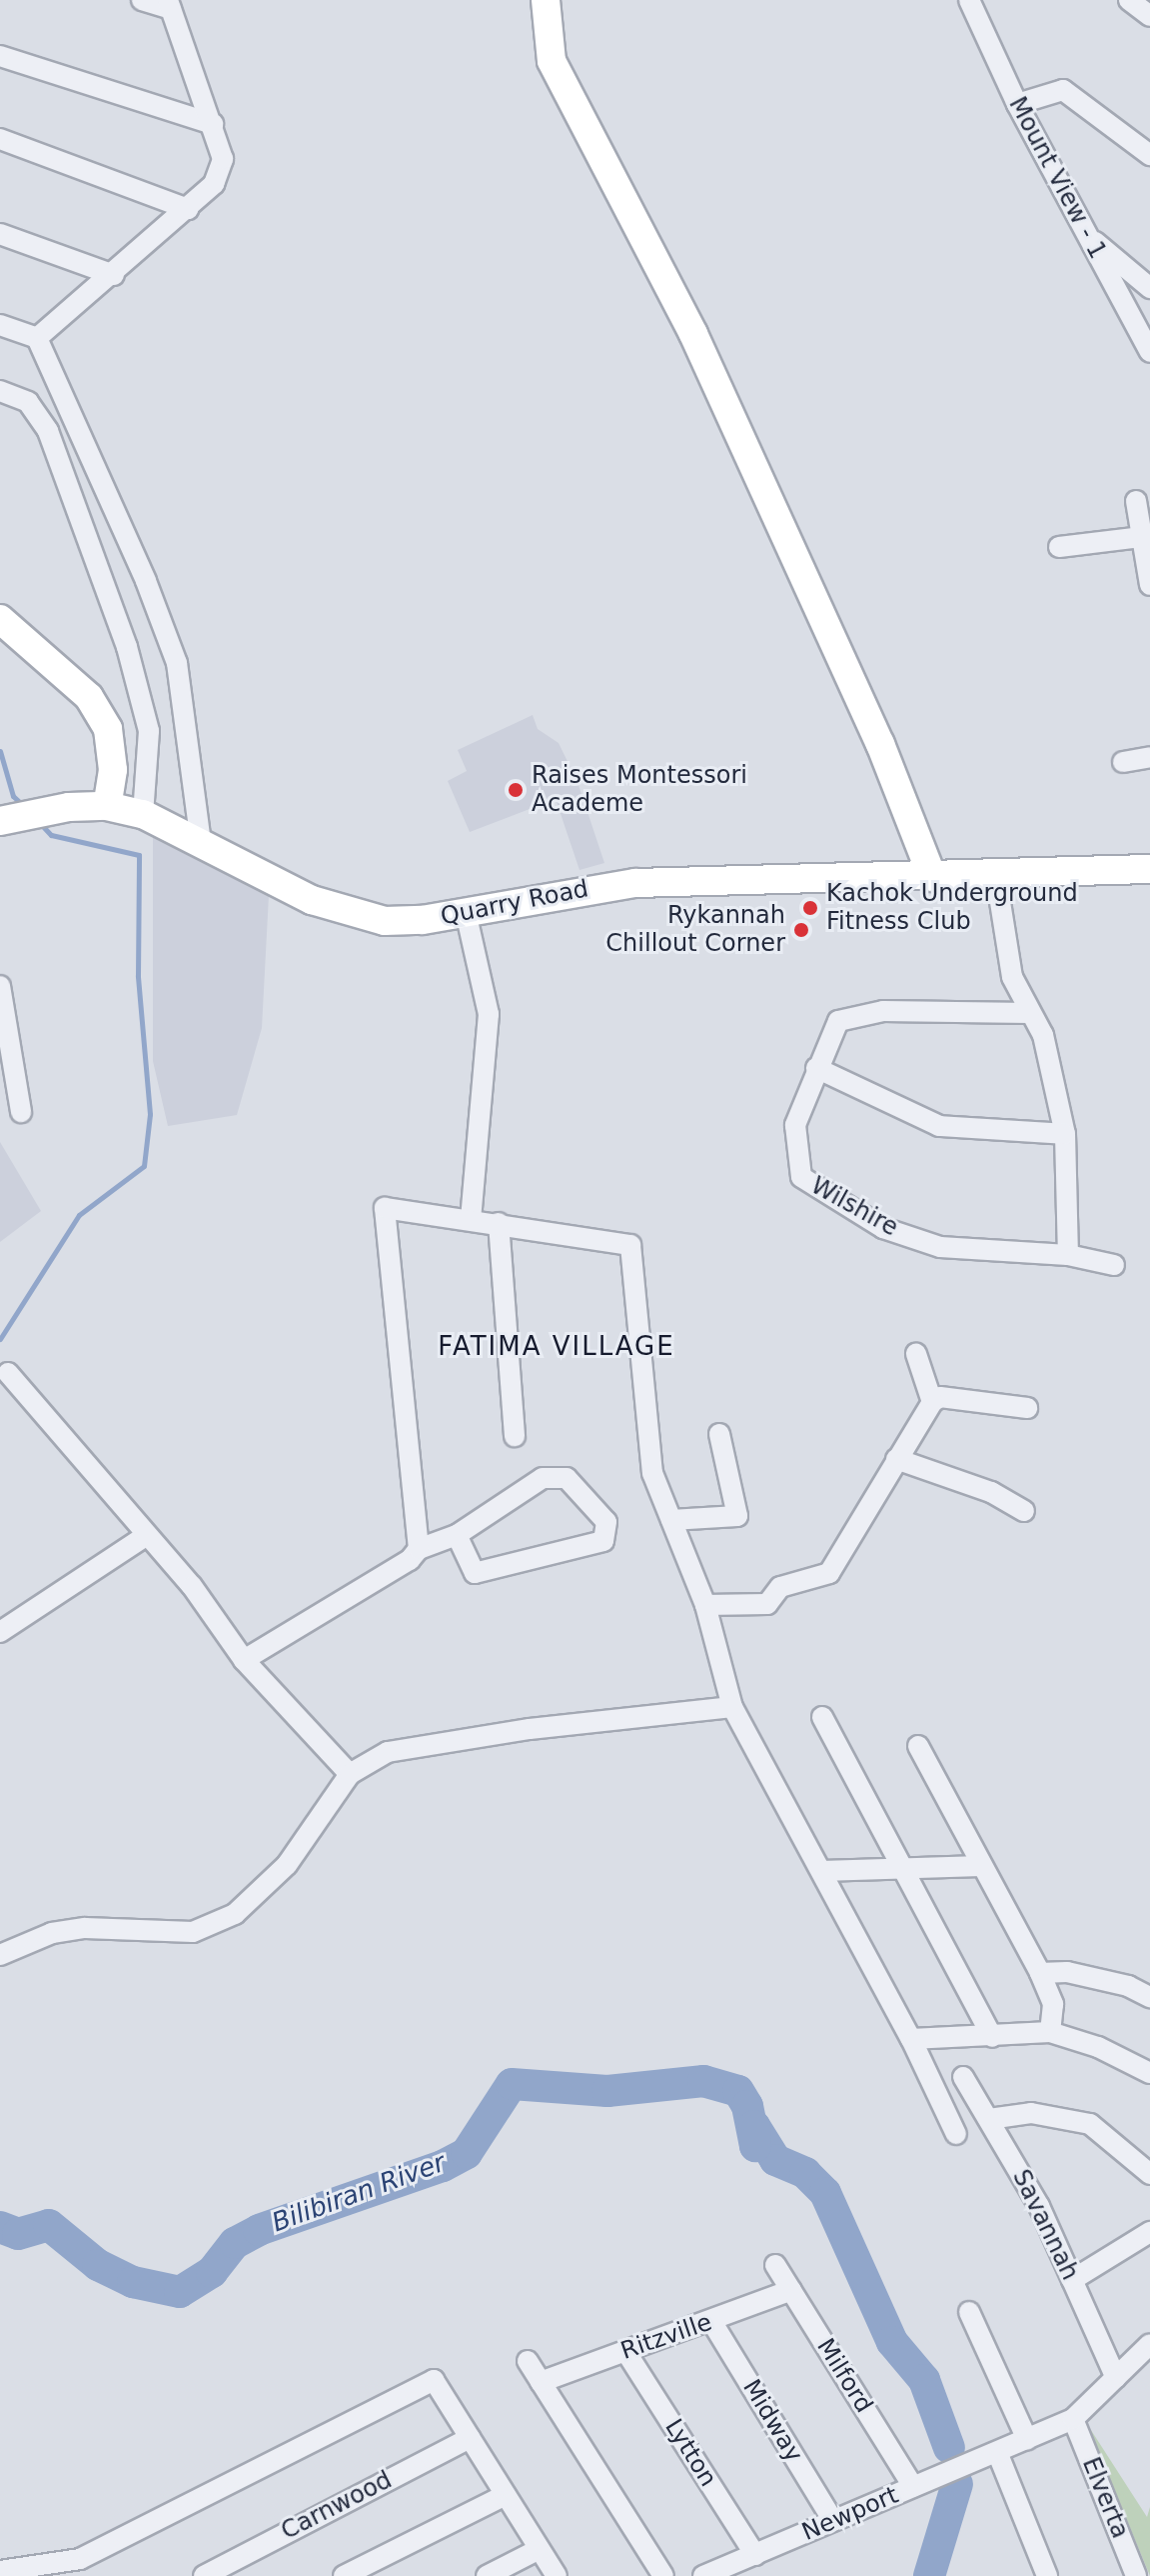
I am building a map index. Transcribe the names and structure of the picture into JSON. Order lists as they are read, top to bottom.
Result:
{
  "streets": {
    "street": [
      "Mount View - 1",
      "Quarry Road",
      "Wilshire",
      "Savannah",
      "Ritzville",
      "Milford",
      "Midway",
      "Lytton",
      "Elverta",
      "Carnwood",
      "Newport"
    ]
  },
  "crossings": [
    ["Ritzville", "Milford"],
    ["Ritzville", "Midway"],
    ["Ritzville", "Lytton"],
    ["Milford", "Newport"],
    ["Midway", "Newport"],
    ["Lytton", "Newport"],
    ["Elverta", "Newport"]
  ],
  "districts": ["FATIMA VILLAGE"],
  "water": ["Bilibiran River"],
  "places": ["Raises Montessori Academe", "Kachok Underground Fitness Club", "Rykannah Chillout Corner"]
}
